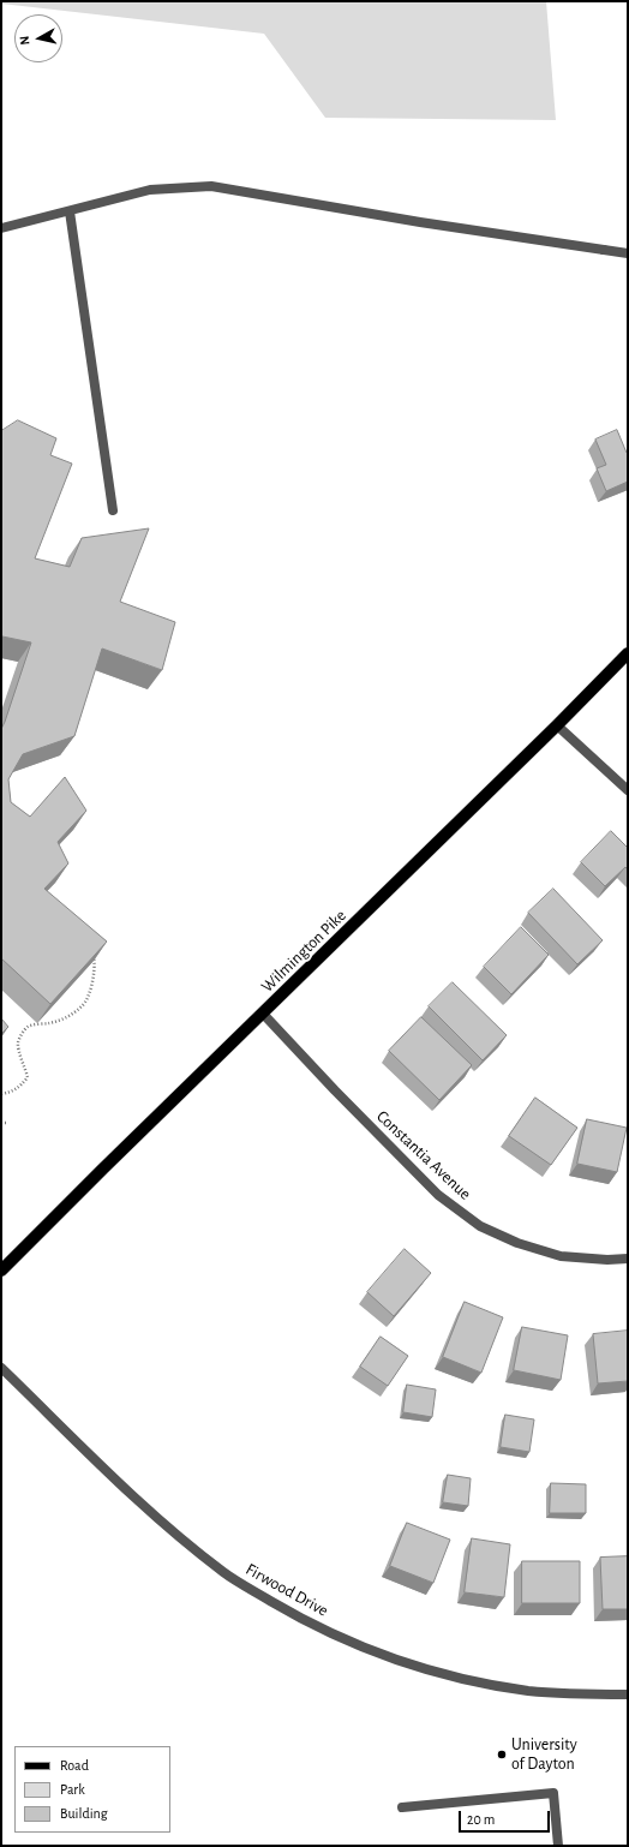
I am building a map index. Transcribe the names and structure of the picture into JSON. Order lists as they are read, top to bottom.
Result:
{
  "streets": {
    "main road": ["Wilmington Pike"],
    "street": ["Constantia Avenue", "Firwood Drive"]
  },
  "crossings": [
    ["Wilmington Pike", "Constantia Avenue"]
  ],
  "places": ["University of Dayton"],
  "legend": ["Road", "Park", "Building"],
  "scale_bar": "20 m",
  "north": "left"
}
